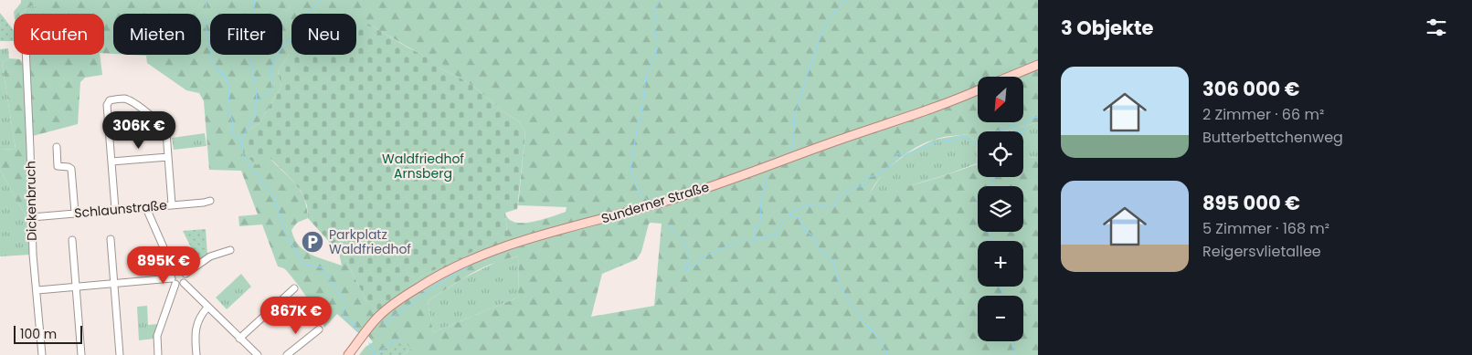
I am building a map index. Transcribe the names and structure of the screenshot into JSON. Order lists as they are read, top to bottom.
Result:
{
  "streets": {
    "main road": ["Sunderner Straße"],
    "street": ["Dickenbruch", "Schlaunstraße"]
  },
  "crossings": [
    ["Dickenbruch", "Schlaunstraße"]
  ],
  "parks": ["Waldfriedhof Arnsberg"],
  "places": {
    "parking": ["Parkplatz Waldfriedhof"]
  },
  "scale_bar": "100 m",
  "north": "bottom left",
  "page": {
    "heading": "3 Objekte",
    "chip": [
      "Kaufen",
      "Mieten",
      "Filter",
      "Neu"
    ],
    "list": [
      {
        "name": "306 000 €",
        "note": "2 Zimmer · 66 m² · Butterbettchenweg"
      },
      {
        "name": "895 000 €",
        "note": "5 Zimmer · 168 m² · Reigersvlietallee"
      }
    ],
    "map_buttons": ["+", "−"],
    "price": ["306K €", "895K €", "867K €"],
    "scale": "100 m"
  }
}
